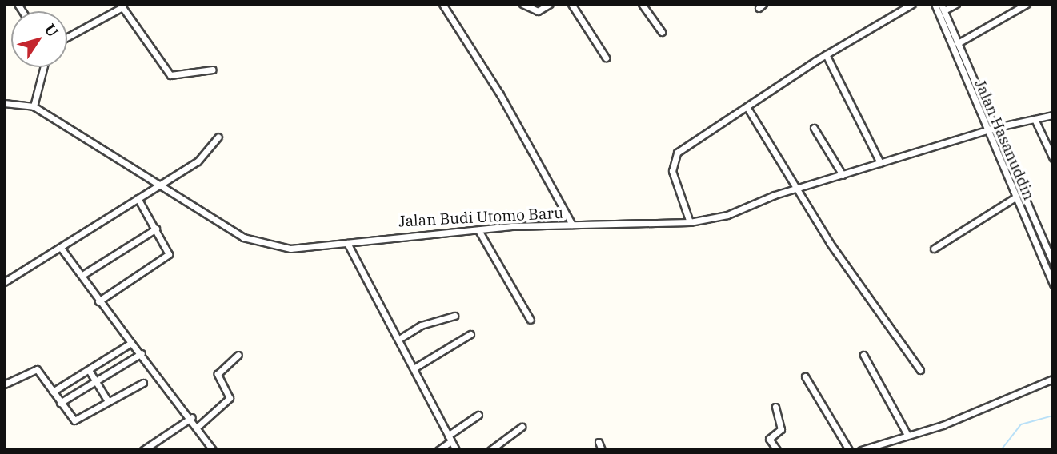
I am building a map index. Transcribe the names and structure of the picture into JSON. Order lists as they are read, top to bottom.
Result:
{
  "streets": {
    "street": ["Jalan Hasanuddin", "Jalan Budi Utomo Baru"]
  },
  "crossings": [
    ["Jalan Hasanuddin", "Jalan Budi Utomo Baru"]
  ],
  "north": "top right"
}
